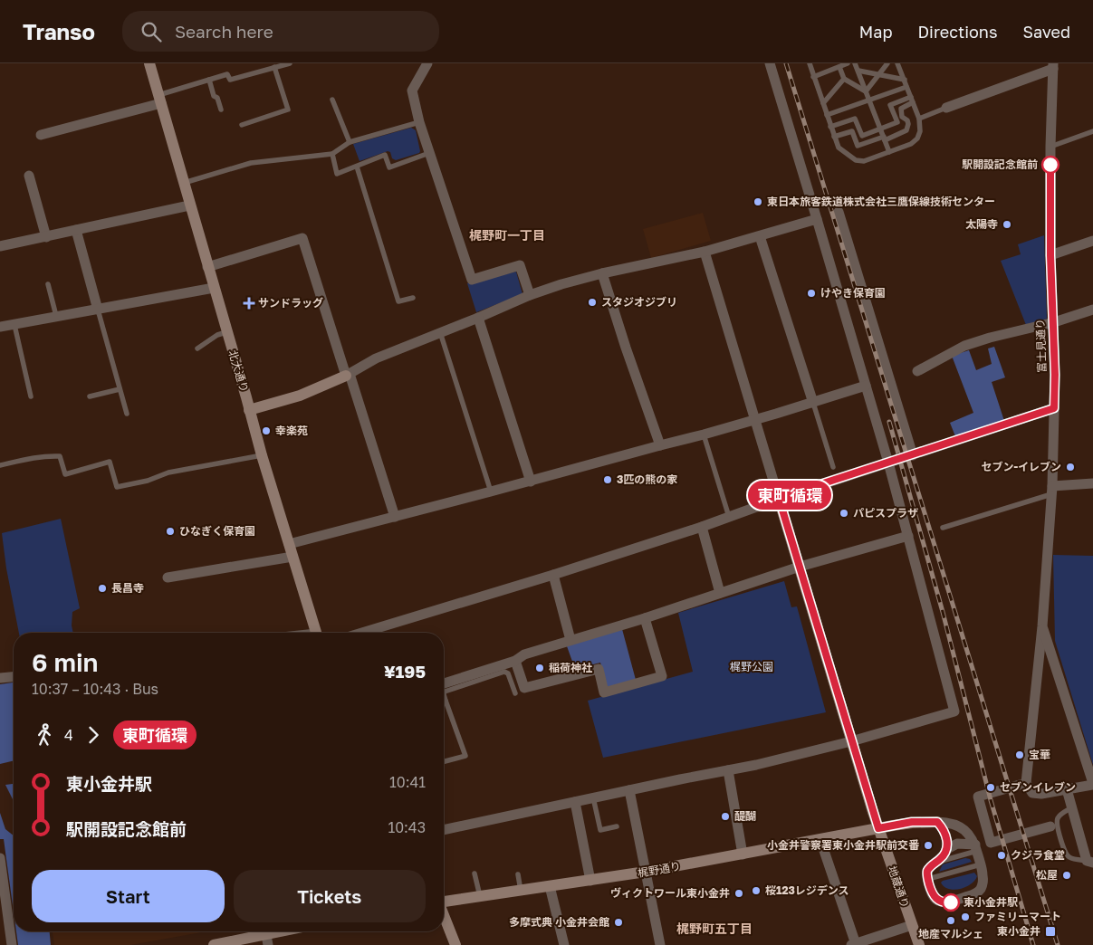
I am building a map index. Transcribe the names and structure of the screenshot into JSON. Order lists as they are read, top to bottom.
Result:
{
  "streets": {
    "street": [
      "富士見通り",
      "北大通り",
      "梶野通り",
      "地蔵通り"
    ]
  },
  "crossings": [
    ["梶野通り", "地蔵通り"]
  ],
  "districts": ["梶野町一丁目", "梶野町五丁目"],
  "parks": ["梶野公園"],
  "places": {
    "other": [
      "駅開設記念館前",
      "東日本旅客鉄道株式会社三鷹保線技術センター",
      "太陽寺",
      "けやき保育園",
      "スタジオジブリ",
      "幸楽苑",
      "セブン-イレブン",
      "3匹の熊の家",
      "パピスプラザ",
      "ひなぎく保育園",
      "長昌寺",
      "稲荷神社",
      "宝華",
      "セブンイレブン",
      "醍醐",
      "小金井警察署東小金井駅前交番",
      "クジラ食堂",
      "松屋",
      "桜123レジデンス",
      "ヴィクトワール東小金井",
      "東小金井駅",
      "ファミリーマート",
      "地産マルシェ",
      "多摩式典 小金井会館"
    ],
    "health": ["サンドラッグ"],
    "transit": ["東小金井"]
  },
  "lines": ["bus line 東町循環"],
  "page": {
    "header": "Transo",
    "search": "Search here",
    "nav": ["Map", "Directions", "Saved"],
    "on_map": "東町循環",
    "heading": ["6 min", "10:37 – 10:43 · Bus", "¥195"],
    "legs": ["4", "東町循環"],
    "list": [
      {
        "name": "東小金井駅",
        "value": "10:41"
      },
      {
        "name": "駅開設記念館前",
        "value": "10:43"
      }
    ],
    "buttons": ["Start", "Tickets"]
  }
}
